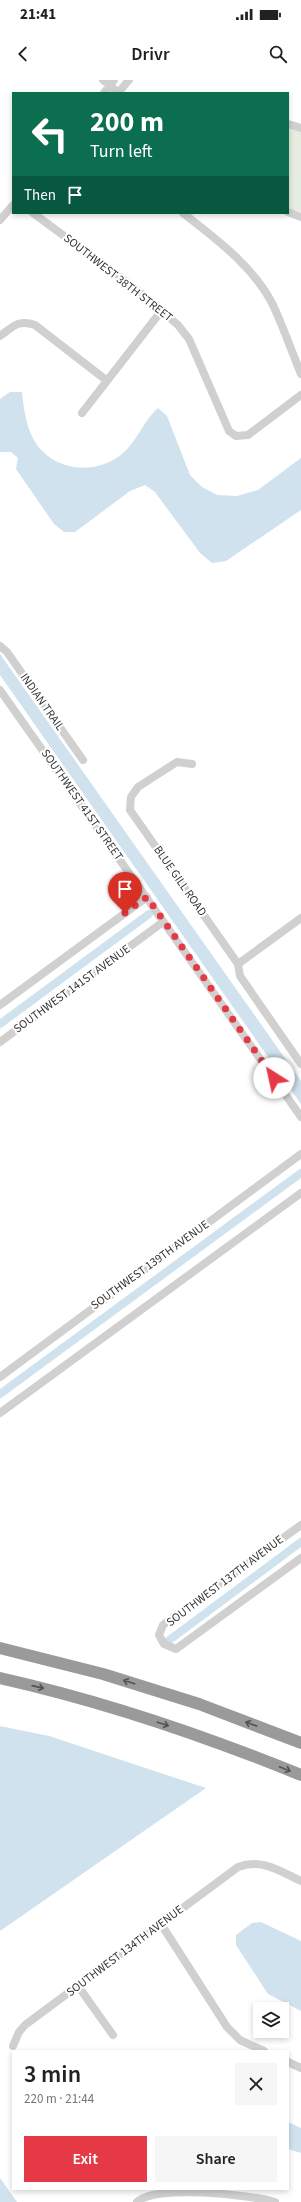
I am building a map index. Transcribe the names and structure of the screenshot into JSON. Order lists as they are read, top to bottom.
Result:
{
  "streets": {
    "street": [
      "SOUTHWEST 38TH STREET",
      "INDIAN TRAIL",
      "SOUTHWEST 41ST STREET",
      "BLUE GILL ROAD",
      "SOUTHWEST 141ST AVENUE",
      "SOUTHWEST 139TH AVENUE",
      "SOUTHWEST 137TH AVENUE",
      "SOUTHWEST 134TH AVENUE"
    ]
  },
  "crossings": [
    ["SOUTHWEST 41ST STREET", "SOUTHWEST 141ST AVENUE"]
  ],
  "page": {
    "status": "21:41",
    "header": "Drivr",
    "turn": ["200 m", "Turn left"],
    "then": "Then",
    "heading": ["3 min", "220 m · 21:44"],
    "buttons": ["Exit", "Share"]
  }
}
